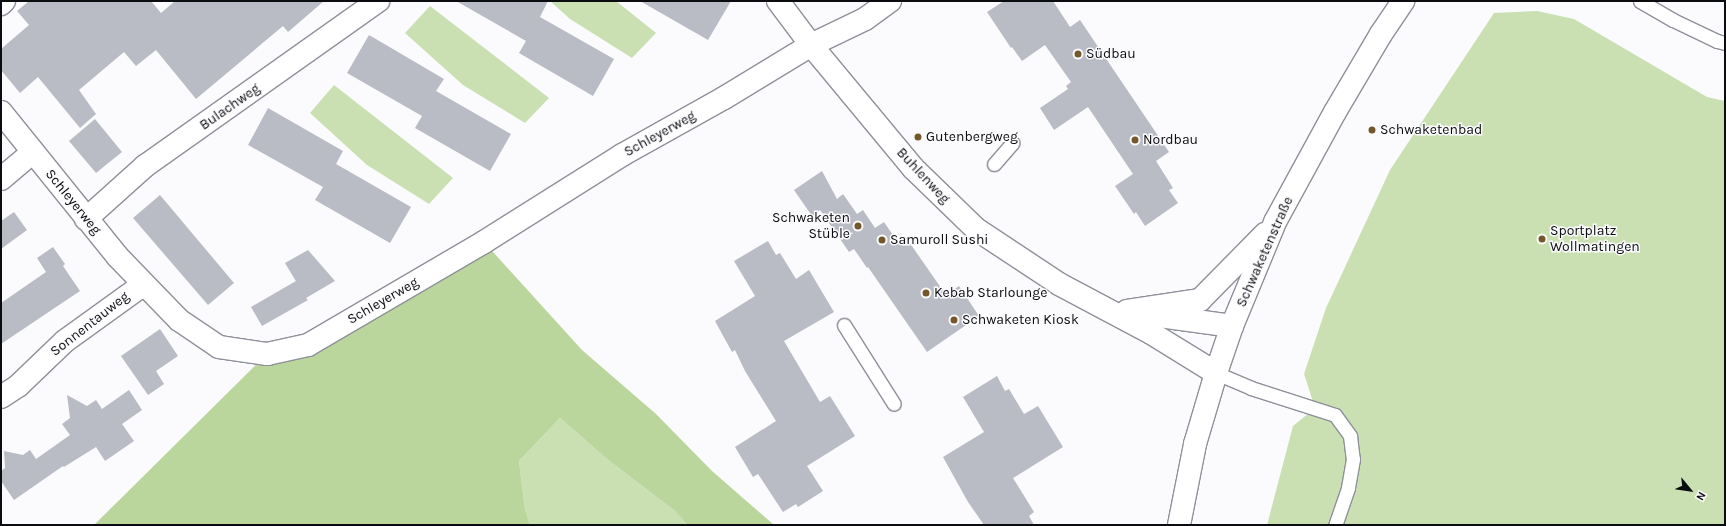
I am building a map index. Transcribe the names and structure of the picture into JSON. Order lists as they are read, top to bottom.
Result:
{
  "streets": {
    "street": [
      "Bulachweg",
      "Schleyerweg",
      "Buhlenweg",
      "Schwaketenstraße",
      "Sonnentauweg"
    ]
  },
  "crossings": [
    ["Bulachweg", "Schleyerweg"],
    ["Schleyerweg", "Buhlenweg"],
    ["Schleyerweg", "Sonnentauweg"],
    ["Buhlenweg", "Schwaketenstraße"]
  ],
  "places": [
    "Südbau",
    "Schwaketenbad",
    "Gutenbergweg",
    "Nordbau",
    "Schwaketen Stüble",
    "Sportplatz Wollmatingen",
    "Samuroll Sushi",
    "Kebab Starlounge",
    "Schwaketen Kiosk"
  ],
  "north": "bottom right"
}
